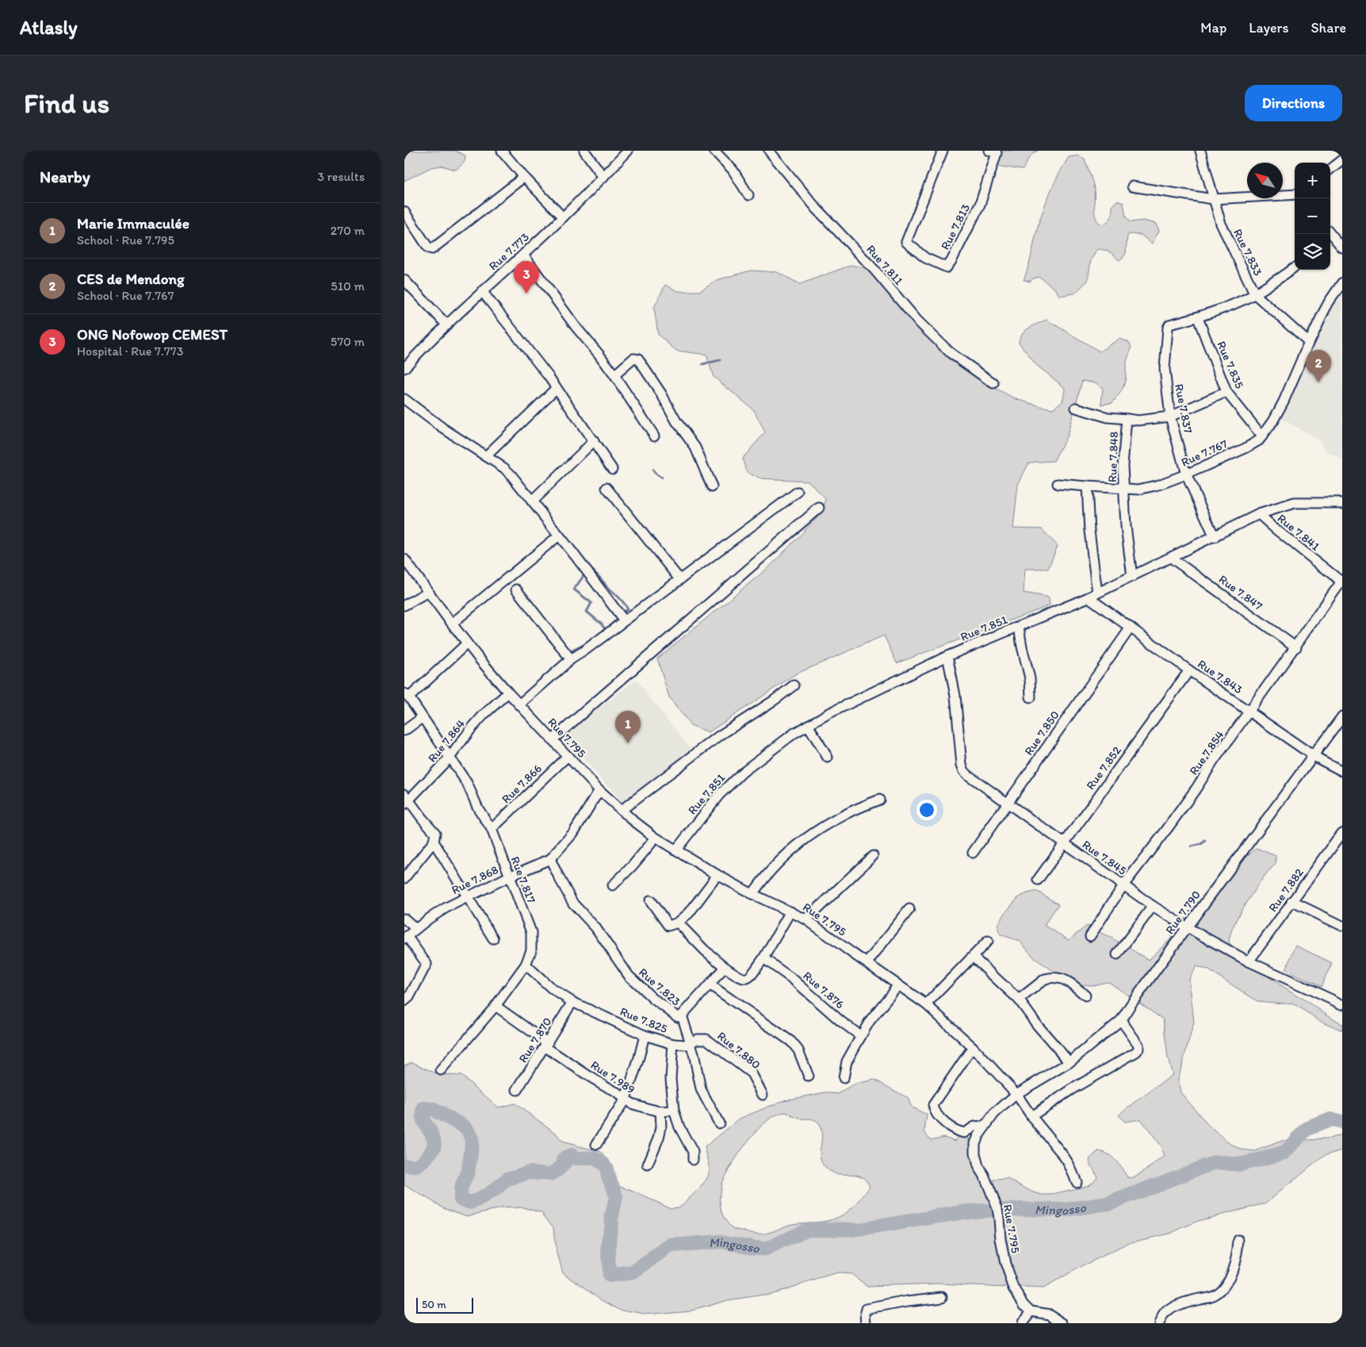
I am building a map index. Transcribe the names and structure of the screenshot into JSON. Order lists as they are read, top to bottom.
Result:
{
  "streets": {
    "street": [
      "Rue 7.813",
      "Rue 7.773",
      "Rue 7.833",
      "Rue 7.811",
      "Rue 7.835",
      "Rue 7.837",
      "Rue 7.767",
      "Rue 7.848",
      "Rue 7.841",
      "Rue 7.847",
      "Rue 7.851",
      "Rue 7.843",
      "Rue 7.850",
      "Rue 7.795",
      "Rue 7.864",
      "Rue 7.854",
      "Rue 7.852",
      "Rue 7.866",
      "Rue 7.845",
      "Rue 7.868",
      "Rue 7.817",
      "Rue 7.882",
      "Rue 7.790",
      "Rue 7.823",
      "Rue 7.876",
      "Rue 7.825",
      "Rue 7.870",
      "Rue 7.880",
      "Rue 7.989"
    ]
  },
  "crossings": [
    ["Rue 7.833", "Rue 7.767"],
    ["Rue 7.835", "Rue 7.837"],
    ["Rue 7.835", "Rue 7.767"],
    ["Rue 7.835", "Rue 7.848"],
    ["Rue 7.837", "Rue 7.767"],
    ["Rue 7.837", "Rue 7.848"],
    ["Rue 7.837", "Rue 7.851"],
    ["Rue 7.767", "Rue 7.848"],
    ["Rue 7.848", "Rue 7.851"],
    ["Rue 7.841", "Rue 7.851"],
    ["Rue 7.841", "Rue 7.854"],
    ["Rue 7.847", "Rue 7.851"],
    ["Rue 7.847", "Rue 7.854"],
    ["Rue 7.851", "Rue 7.843"],
    ["Rue 7.851", "Rue 7.795"],
    ["Rue 7.851", "Rue 7.845"],
    ["Rue 7.843", "Rue 7.850"],
    ["Rue 7.843", "Rue 7.854"],
    ["Rue 7.843", "Rue 7.852"],
    ["Rue 7.843", "Rue 7.790"],
    ["Rue 7.850", "Rue 7.845"],
    ["Rue 7.795", "Rue 7.864"],
    ["Rue 7.795", "Rue 7.866"],
    ["Rue 7.795", "Rue 7.868"],
    ["Rue 7.795", "Rue 7.790"],
    ["Rue 7.864", "Rue 7.817"],
    ["Rue 7.854", "Rue 7.845"],
    ["Rue 7.852", "Rue 7.845"],
    ["Rue 7.866", "Rue 7.817"],
    ["Rue 7.845", "Rue 7.882"],
    ["Rue 7.845", "Rue 7.790"],
    ["Rue 7.868", "Rue 7.817"],
    ["Rue 7.868", "Rue 7.823"],
    ["Rue 7.817", "Rue 7.825"],
    ["Rue 7.817", "Rue 7.989"],
    ["Rue 7.825", "Rue 7.870"],
    ["Rue 7.825", "Rue 7.880"],
    ["Rue 7.825", "Rue 7.989"],
    ["Rue 7.870", "Rue 7.989"]
  ],
  "water": ["Mingosso"],
  "scale_bar": "50 m",
  "north": "top left",
  "page": {
    "header": "Atlasly",
    "nav": ["Map", "Layers", "Share"],
    "buttons": "Directions",
    "title": "Find us",
    "heading": ["Nearby", "3 results"],
    "map_buttons": ["+", "−"],
    "list": [
      {
        "mark": "1",
        "name": "Marie Immaculée",
        "note": "School · Rue 7.795",
        "value": "270 m"
      },
      {
        "mark": "2",
        "name": "CES de Mendong",
        "note": "School · Rue 7.767",
        "value": "510 m"
      },
      {
        "mark": "3",
        "name": "ONG Nofowop CEMEST",
        "note": "Hospital · Rue 7.773",
        "value": "570 m"
      }
    ],
    "pins": ["3", "2", "1"],
    "scale": "50 m"
  }
}
